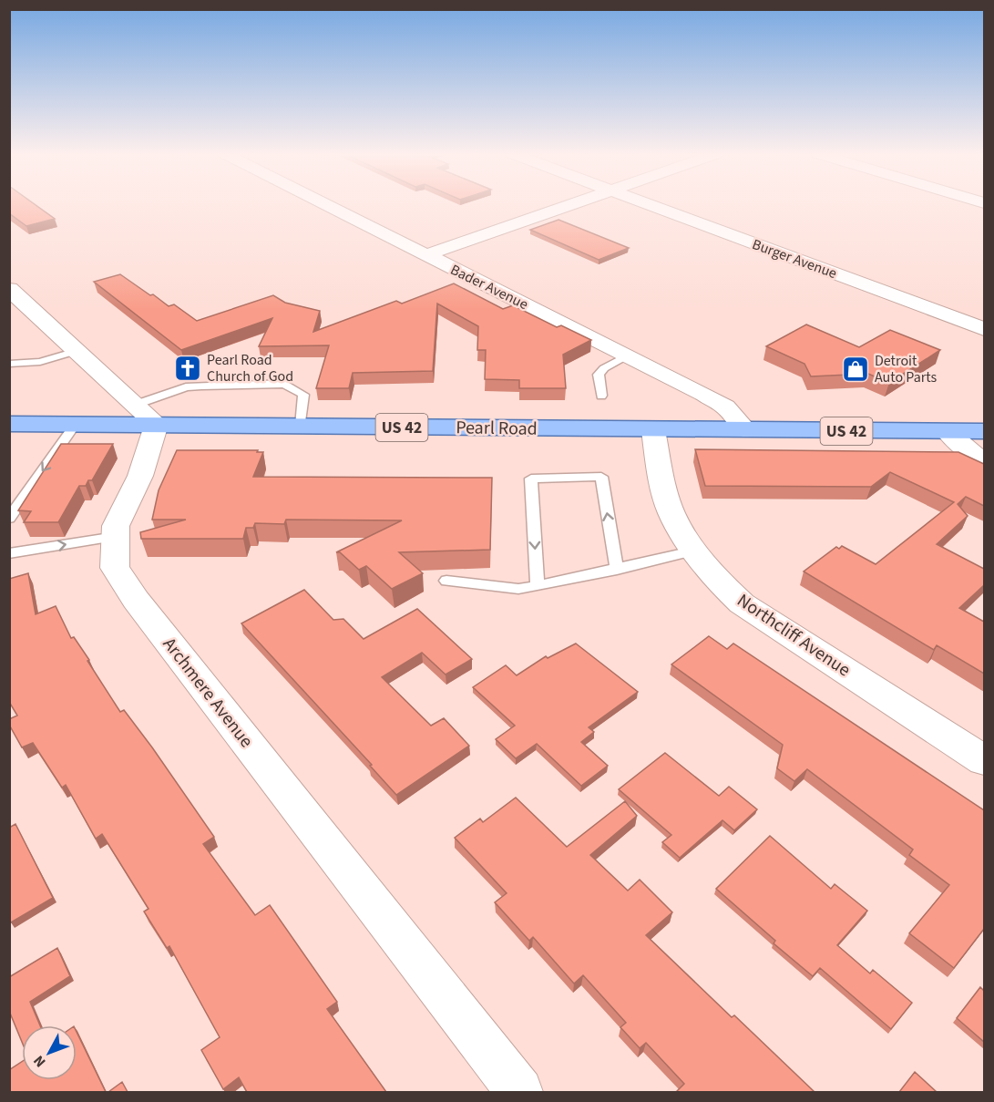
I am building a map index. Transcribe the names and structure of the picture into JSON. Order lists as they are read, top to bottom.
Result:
{
  "streets": {
    "main road": ["US 42", "Pearl Road"],
    "street": [
      "Burger Avenue",
      "Bader Avenue",
      "Northcliff Avenue",
      "Archmere Avenue"
    ]
  },
  "crossings": [
    ["Bader Avenue", "Pearl Road"],
    ["Pearl Road", "Northcliff Avenue"],
    ["Pearl Road", "Archmere Avenue"]
  ],
  "places": {
    "church": ["Pearl Road Church of God"],
    "shop": ["Detroit Auto Parts"]
  },
  "north": "bottom left"
}
